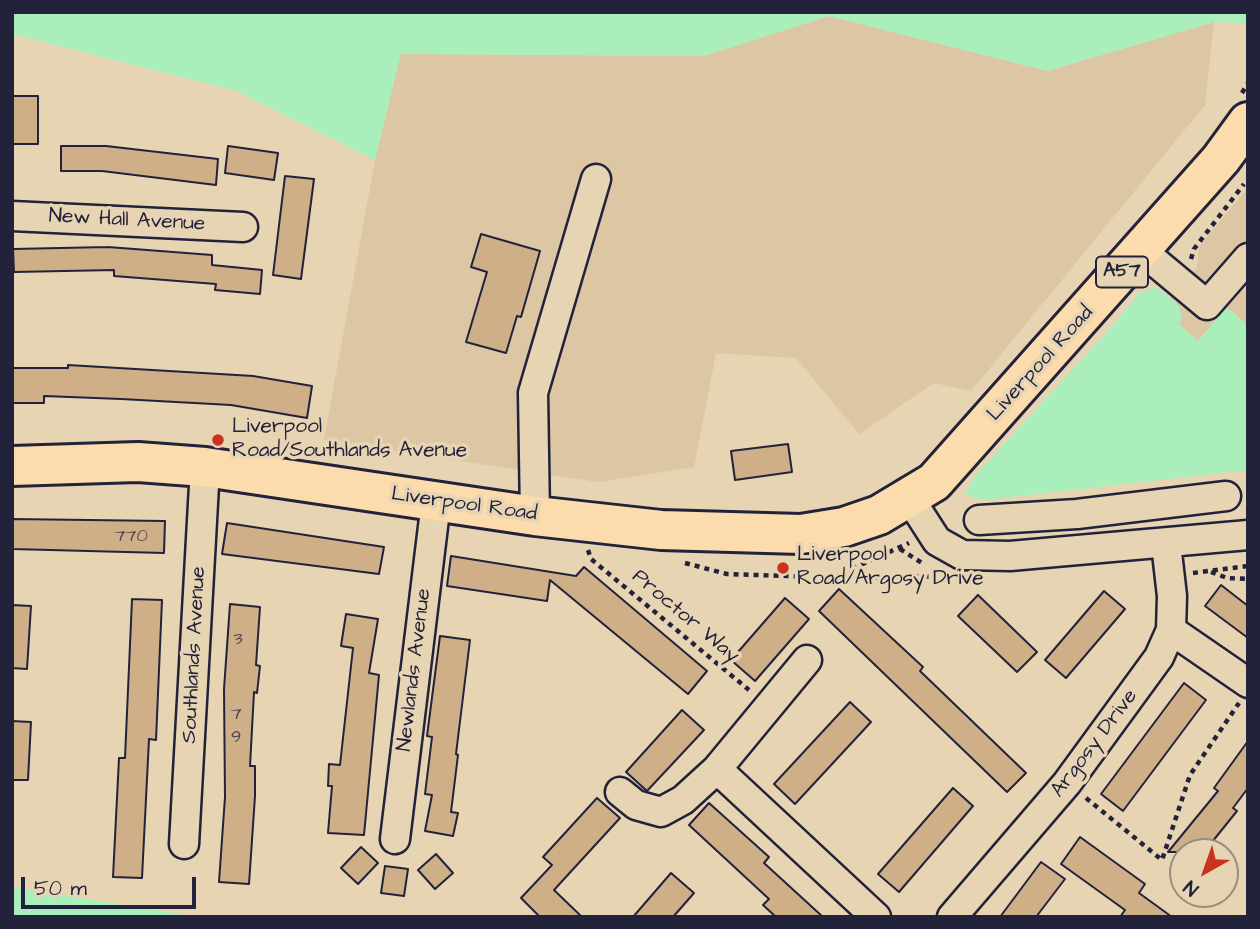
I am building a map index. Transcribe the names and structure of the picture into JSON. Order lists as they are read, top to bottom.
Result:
{
  "streets": {
    "highway": ["A57", "Liverpool Road"],
    "street": [
      "New Hall Avenue",
      "Southlands Avenue",
      "Newlands Avenue",
      "Argosy Drive"
    ],
    "path": ["Proctor Way"]
  },
  "crossings": [
    ["Liverpool Road", "Southlands Avenue"],
    ["Liverpool Road", "Newlands Avenue"]
  ],
  "places": ["Liverpool Road/Southlands Avenue", "Liverpool Road/Argosy Drive"],
  "house_numbers": [
    "770",
    "3",
    "7",
    "9"
  ],
  "scale_bar": "50 m",
  "north": "bottom left"
}
